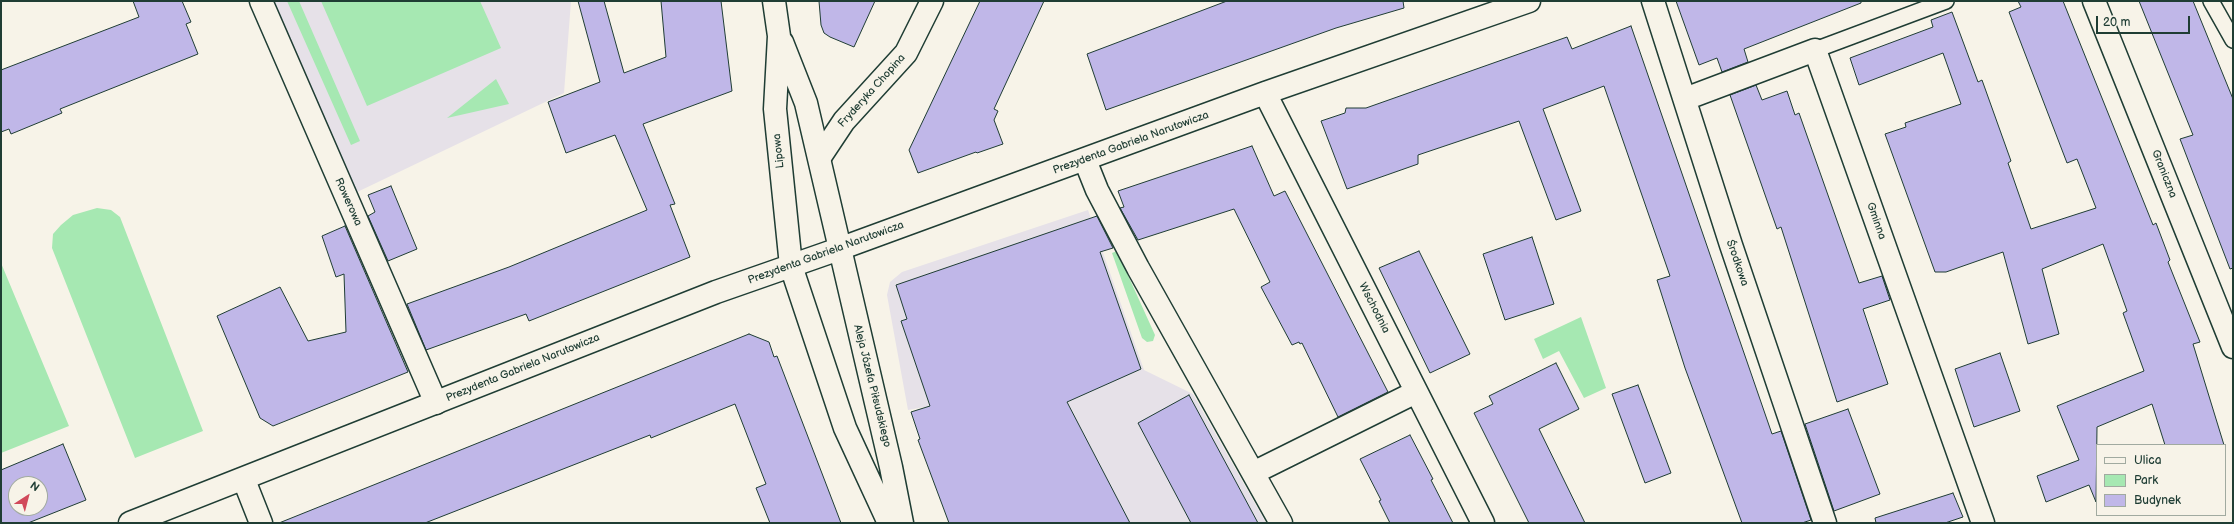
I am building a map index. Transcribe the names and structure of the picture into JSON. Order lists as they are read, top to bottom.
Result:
{
  "streets": {
    "street": [
      "Fryderyka Chopina",
      "Prezydenta Gabriela Narutowicza",
      "Lipowa",
      "Graniczna",
      "Rowerowa",
      "Gminna",
      "Środkowa",
      "Wschodnia",
      "Aleja Józefa Piłsudskiego"
    ]
  },
  "crossings": [
    ["Fryderyka Chopina", "Lipowa"],
    ["Prezydenta Gabriela Narutowicza", "Lipowa"],
    ["Prezydenta Gabriela Narutowicza", "Rowerowa"],
    ["Prezydenta Gabriela Narutowicza", "Wschodnia"],
    ["Prezydenta Gabriela Narutowicza", "Aleja Józefa Piłsudskiego"],
    ["Lipowa", "Aleja Józefa Piłsudskiego"]
  ],
  "legend": ["Ulica", "Park", "Budynek"],
  "scale_bar": "20 m",
  "north": "top right"
}
